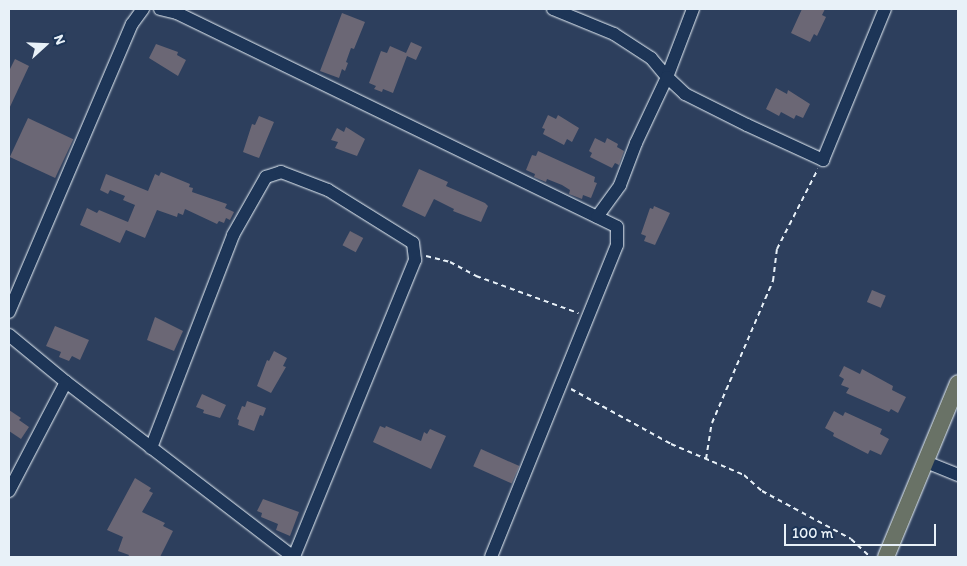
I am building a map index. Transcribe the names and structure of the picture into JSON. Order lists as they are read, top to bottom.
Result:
{
  "scale_bar": "100 m",
  "north": "right"
}
